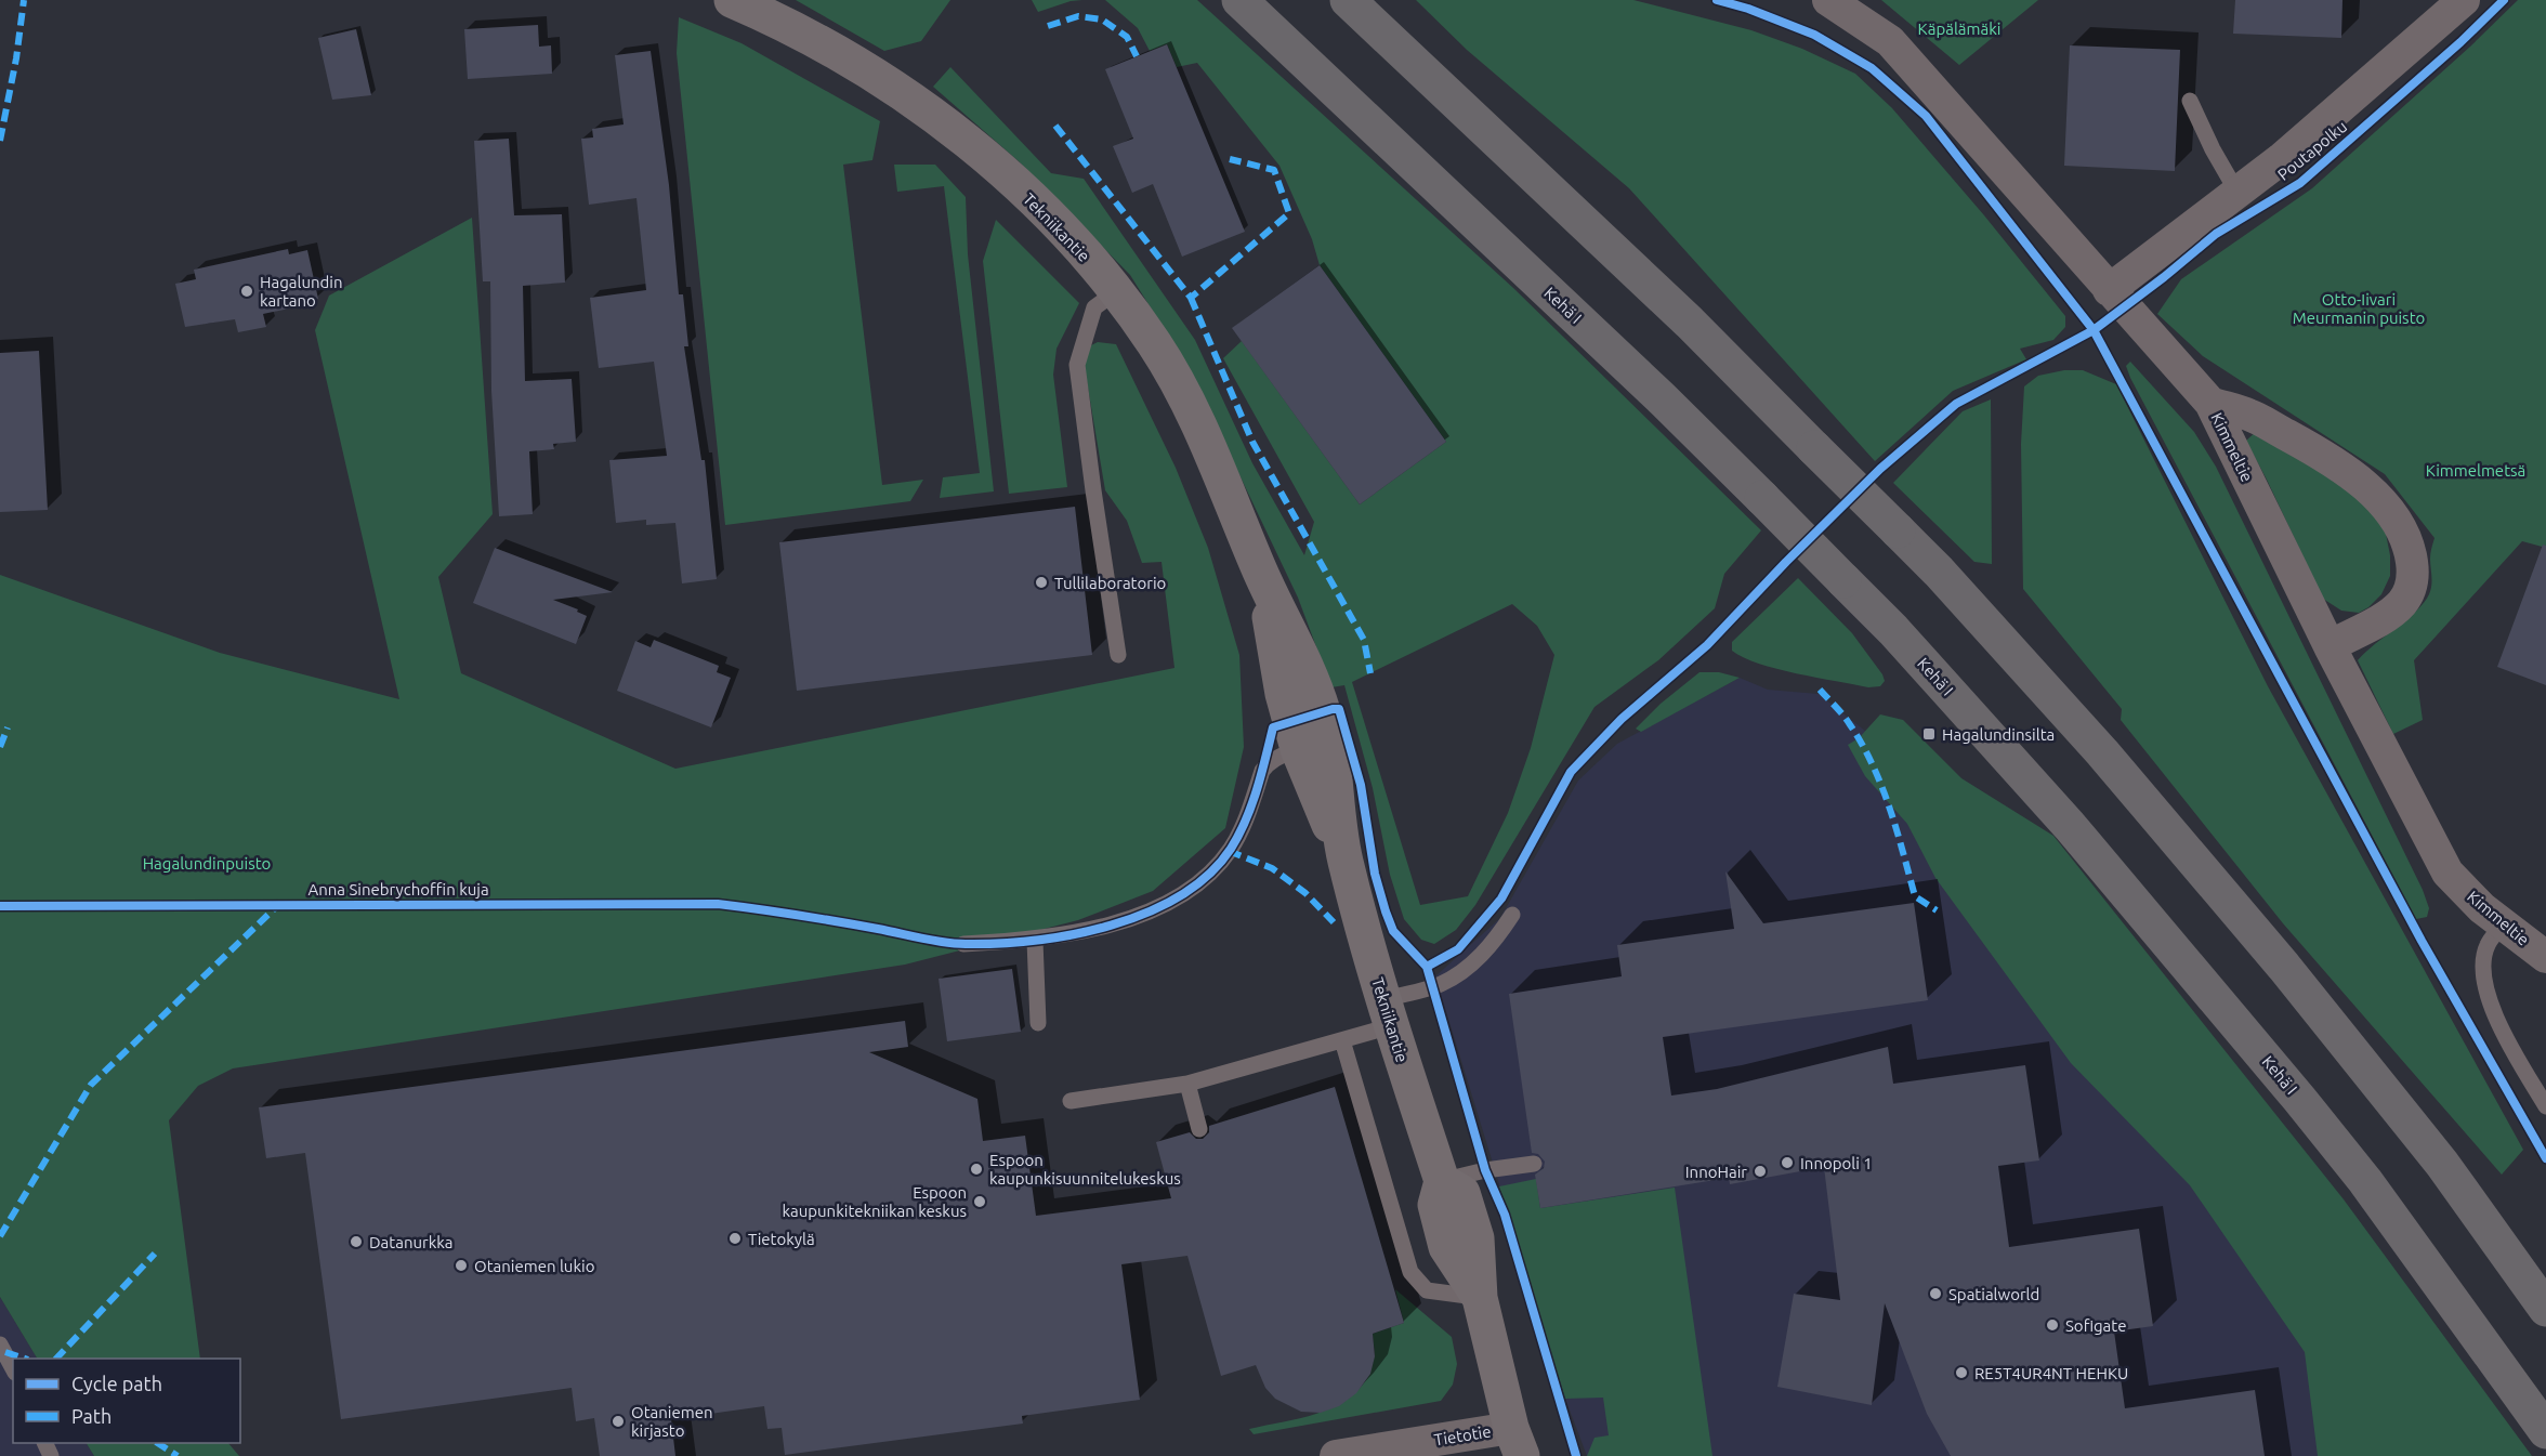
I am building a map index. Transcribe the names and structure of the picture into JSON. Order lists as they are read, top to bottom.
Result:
{
  "streets": {
    "highway": ["Kehä I"],
    "main road": ["Tekniikantie"],
    "street": ["Poutapolku", "Kimmeltie", "Tietotie"],
    "cycle path": ["Anna Sinebrychoffin kuja"]
  },
  "crossings": [
    ["Poutapolku", "Kimmeltie"]
  ],
  "parks": [
    "Käpälämäki",
    "Otto-Iivari Meurmanin puisto",
    "Kimmelmetsä",
    "Hagalundinpuisto"
  ],
  "places": {
    "other": [
      "Hagalundin kartano",
      "Tullilaboratorio",
      "Innopoli 1",
      "Espoon kaupunkisuunnitelukeskus",
      "InnoHair",
      "Espoon kaupunkitekniikan keskus",
      "Tietokylä",
      "Datanurkka",
      "Otaniemen lukio",
      "Spatialworld",
      "Sofigate",
      "RE5T4UR4NT HEHKU",
      "Otaniemen kirjasto"
    ],
    "transit": ["Hagalundinsilta"]
  },
  "legend": ["Cycle path", "Path"]
}
